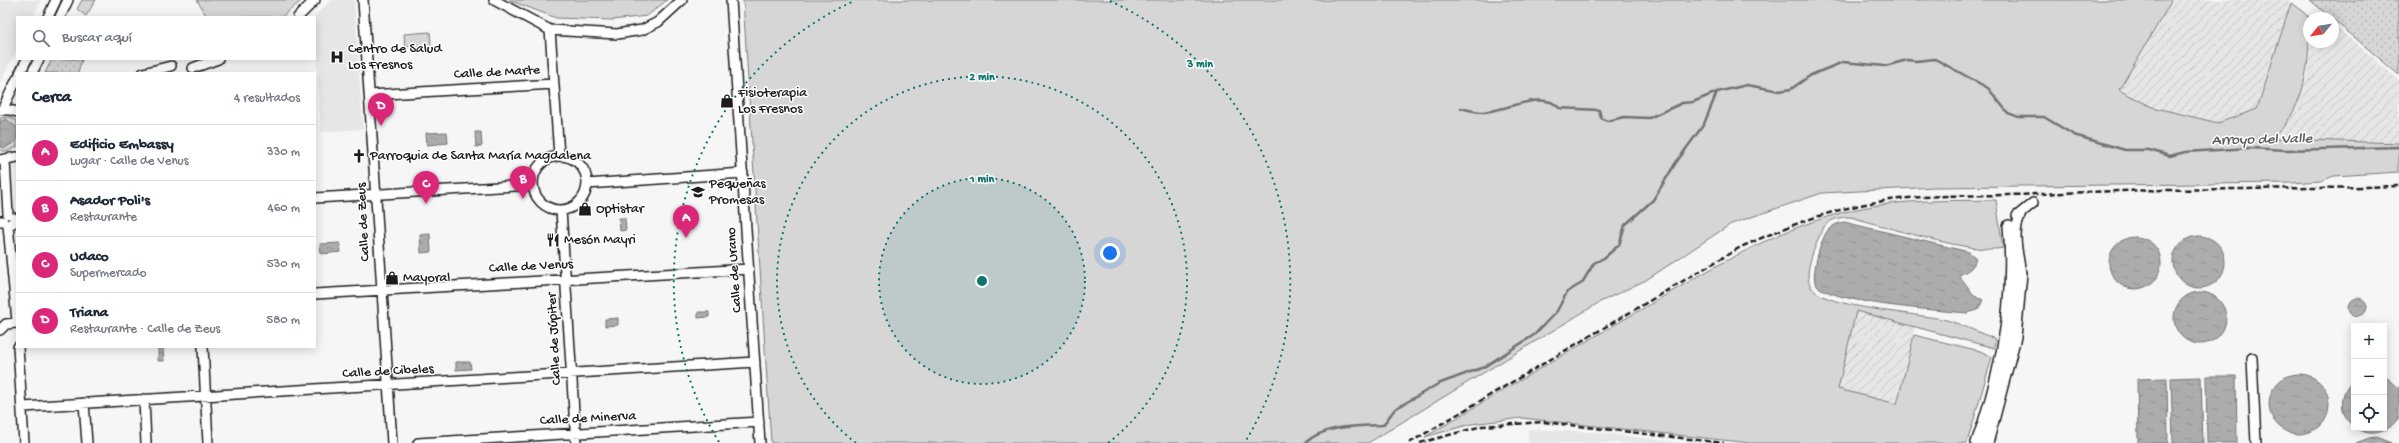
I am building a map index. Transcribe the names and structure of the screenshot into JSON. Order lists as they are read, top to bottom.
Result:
{
  "streets": {
    "street": [
      "Calle de Marte",
      "Calle de Zeus",
      "Calle de Venus",
      "Calle de Urano",
      "Calle de Júpiter",
      "Calle de Cibeles",
      "Calle de Minerva"
    ]
  },
  "crossings": [
    ["Calle de Marte", "Calle de Zeus"],
    ["Calle de Zeus", "Calle de Venus"],
    ["Calle de Zeus", "Calle de Cibeles"],
    ["Calle de Venus", "Calle de Urano"],
    ["Calle de Venus", "Calle de Júpiter"],
    ["Calle de Urano", "Calle de Cibeles"],
    ["Calle de Urano", "Calle de Minerva"],
    ["Calle de Júpiter", "Calle de Cibeles"],
    ["Calle de Júpiter", "Calle de Minerva"]
  ],
  "water": ["Arroyo del Valle"],
  "places": {
    "hospital": ["Centro de Salud Los Fresnos"],
    "shop": ["Fisioterapia Los Fresnos", "Optistar", "Mayoral"],
    "church": ["Parroquia de Santa María Magdalena"],
    "school or university": ["Pequeñas Promesas"],
    "restaurant": ["Mesón Mayri"]
  },
  "north": "bottom left",
  "page": {
    "search": "Buscar aquí",
    "heading": ["Cerca", "4 resultados"],
    "pins": [
      "D",
      "B",
      "C",
      "A"
    ],
    "list": [
      {
        "mark": "A",
        "name": "Edificio Embassy",
        "note": "Lugar · Calle de Venus",
        "value": "330 m"
      },
      {
        "mark": "B",
        "name": "Asador Poli's",
        "note": "Restaurante",
        "value": "460 m"
      },
      {
        "mark": "C",
        "name": "Udaco",
        "note": "Supermercado",
        "value": "530 m"
      },
      {
        "mark": "D",
        "name": "Triana",
        "note": "Restaurante · Calle de Zeus",
        "value": "580 m"
      }
    ],
    "map_buttons": ["+", "−"]
  },
  "rings": ["3 min", "2 min", "1 min"]
}
